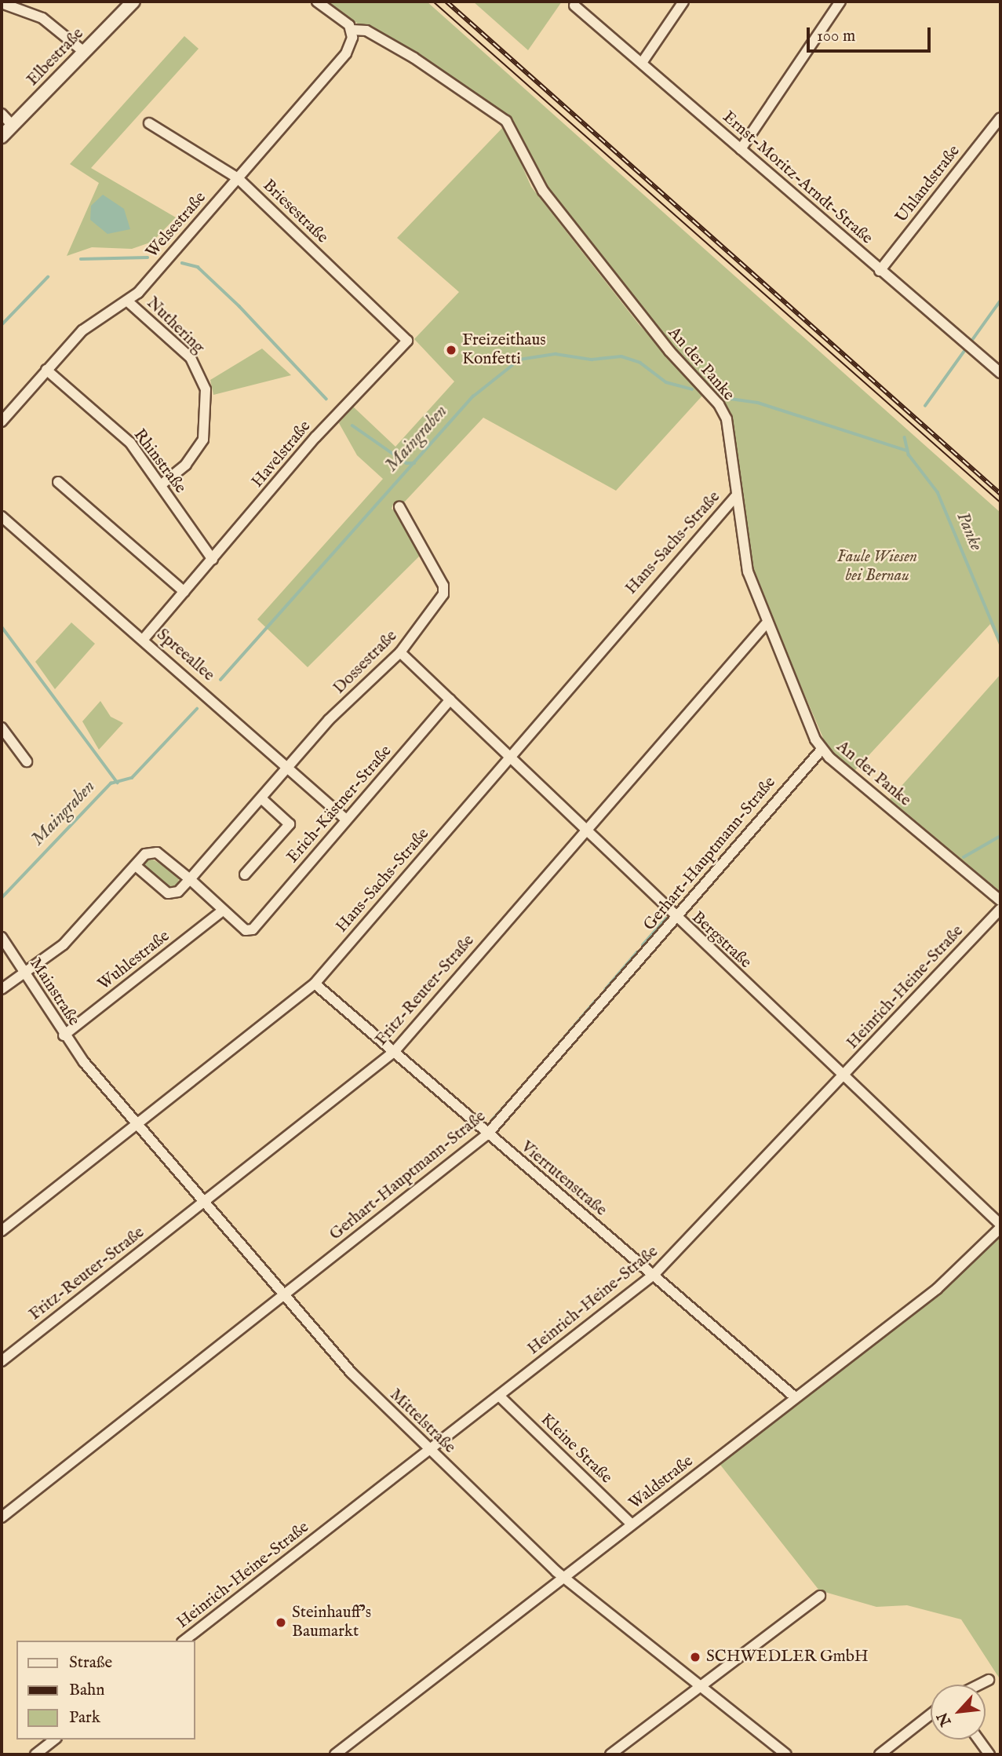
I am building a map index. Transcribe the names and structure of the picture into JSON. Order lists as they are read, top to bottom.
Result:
{
  "streets": {
    "street": [
      "Elbestraße",
      "Ernst-Moritz-Arndt-Straße",
      "Uhlandstraße",
      "Briesestraße",
      "Welsestraße",
      "Nuthering",
      "An der Panke",
      "Havelstraße",
      "Rhinstraße",
      "Hans-Sachs-Straße",
      "Spreeallee",
      "Dossestraße",
      "Erich-Kästner-Straße",
      "Gerhart-Hauptmann-Straße",
      "Bergstraße",
      "Wuhlestraße",
      "Heinrich-Heine-Straße",
      "Fritz-Reuter-Straße",
      "Mainstraße",
      "Vierrutenstraße",
      "Mittelstraße",
      "Kleine Straße",
      "Waldstraße"
    ]
  },
  "crossings": [
    ["Ernst-Moritz-Arndt-Straße", "Uhlandstraße"],
    ["Briesestraße", "Welsestraße"],
    ["Briesestraße", "Havelstraße"],
    ["Welsestraße", "Nuthering"],
    ["Welsestraße", "An der Panke"],
    ["Welsestraße", "Rhinstraße"],
    ["Nuthering", "Rhinstraße"],
    ["An der Panke", "Hans-Sachs-Straße"],
    ["An der Panke", "Gerhart-Hauptmann-Straße"],
    ["An der Panke", "Fritz-Reuter-Straße"],
    ["Havelstraße", "Rhinstraße"],
    ["Havelstraße", "Spreeallee"],
    ["Hans-Sachs-Straße", "Bergstraße"],
    ["Hans-Sachs-Straße", "Vierrutenstraße"],
    ["Hans-Sachs-Straße", "Mittelstraße"],
    ["Spreeallee", "Dossestraße"],
    ["Spreeallee", "Erich-Kästner-Straße"],
    ["Dossestraße", "Bergstraße"],
    ["Erich-Kästner-Straße", "Bergstraße"],
    ["Erich-Kästner-Straße", "Wuhlestraße"],
    ["Gerhart-Hauptmann-Straße", "Bergstraße"],
    ["Gerhart-Hauptmann-Straße", "Vierrutenstraße"],
    ["Gerhart-Hauptmann-Straße", "Mittelstraße"],
    ["Bergstraße", "Heinrich-Heine-Straße"],
    ["Bergstraße", "Fritz-Reuter-Straße"],
    ["Bergstraße", "Waldstraße"],
    ["Wuhlestraße", "Mainstraße"],
    ["Heinrich-Heine-Straße", "Vierrutenstraße"],
    ["Heinrich-Heine-Straße", "Mittelstraße"],
    ["Heinrich-Heine-Straße", "Kleine Straße"],
    ["Fritz-Reuter-Straße", "Vierrutenstraße"],
    ["Fritz-Reuter-Straße", "Mittelstraße"],
    ["Mainstraße", "Mittelstraße"],
    ["Vierrutenstraße", "Waldstraße"],
    ["Mittelstraße", "Waldstraße"],
    ["Kleine Straße", "Waldstraße"]
  ],
  "water": ["Maingraben", "Panke"],
  "parks": ["Faule Wiesen bei Bernau"],
  "places": ["Freizeithaus Konfetti", "Steinhauff's Baumarkt", "SCHWEDLER GmbH"],
  "legend": ["Straße", "Bahn", "Park"],
  "scale_bar": "100 m",
  "north": "bottom left"
}
